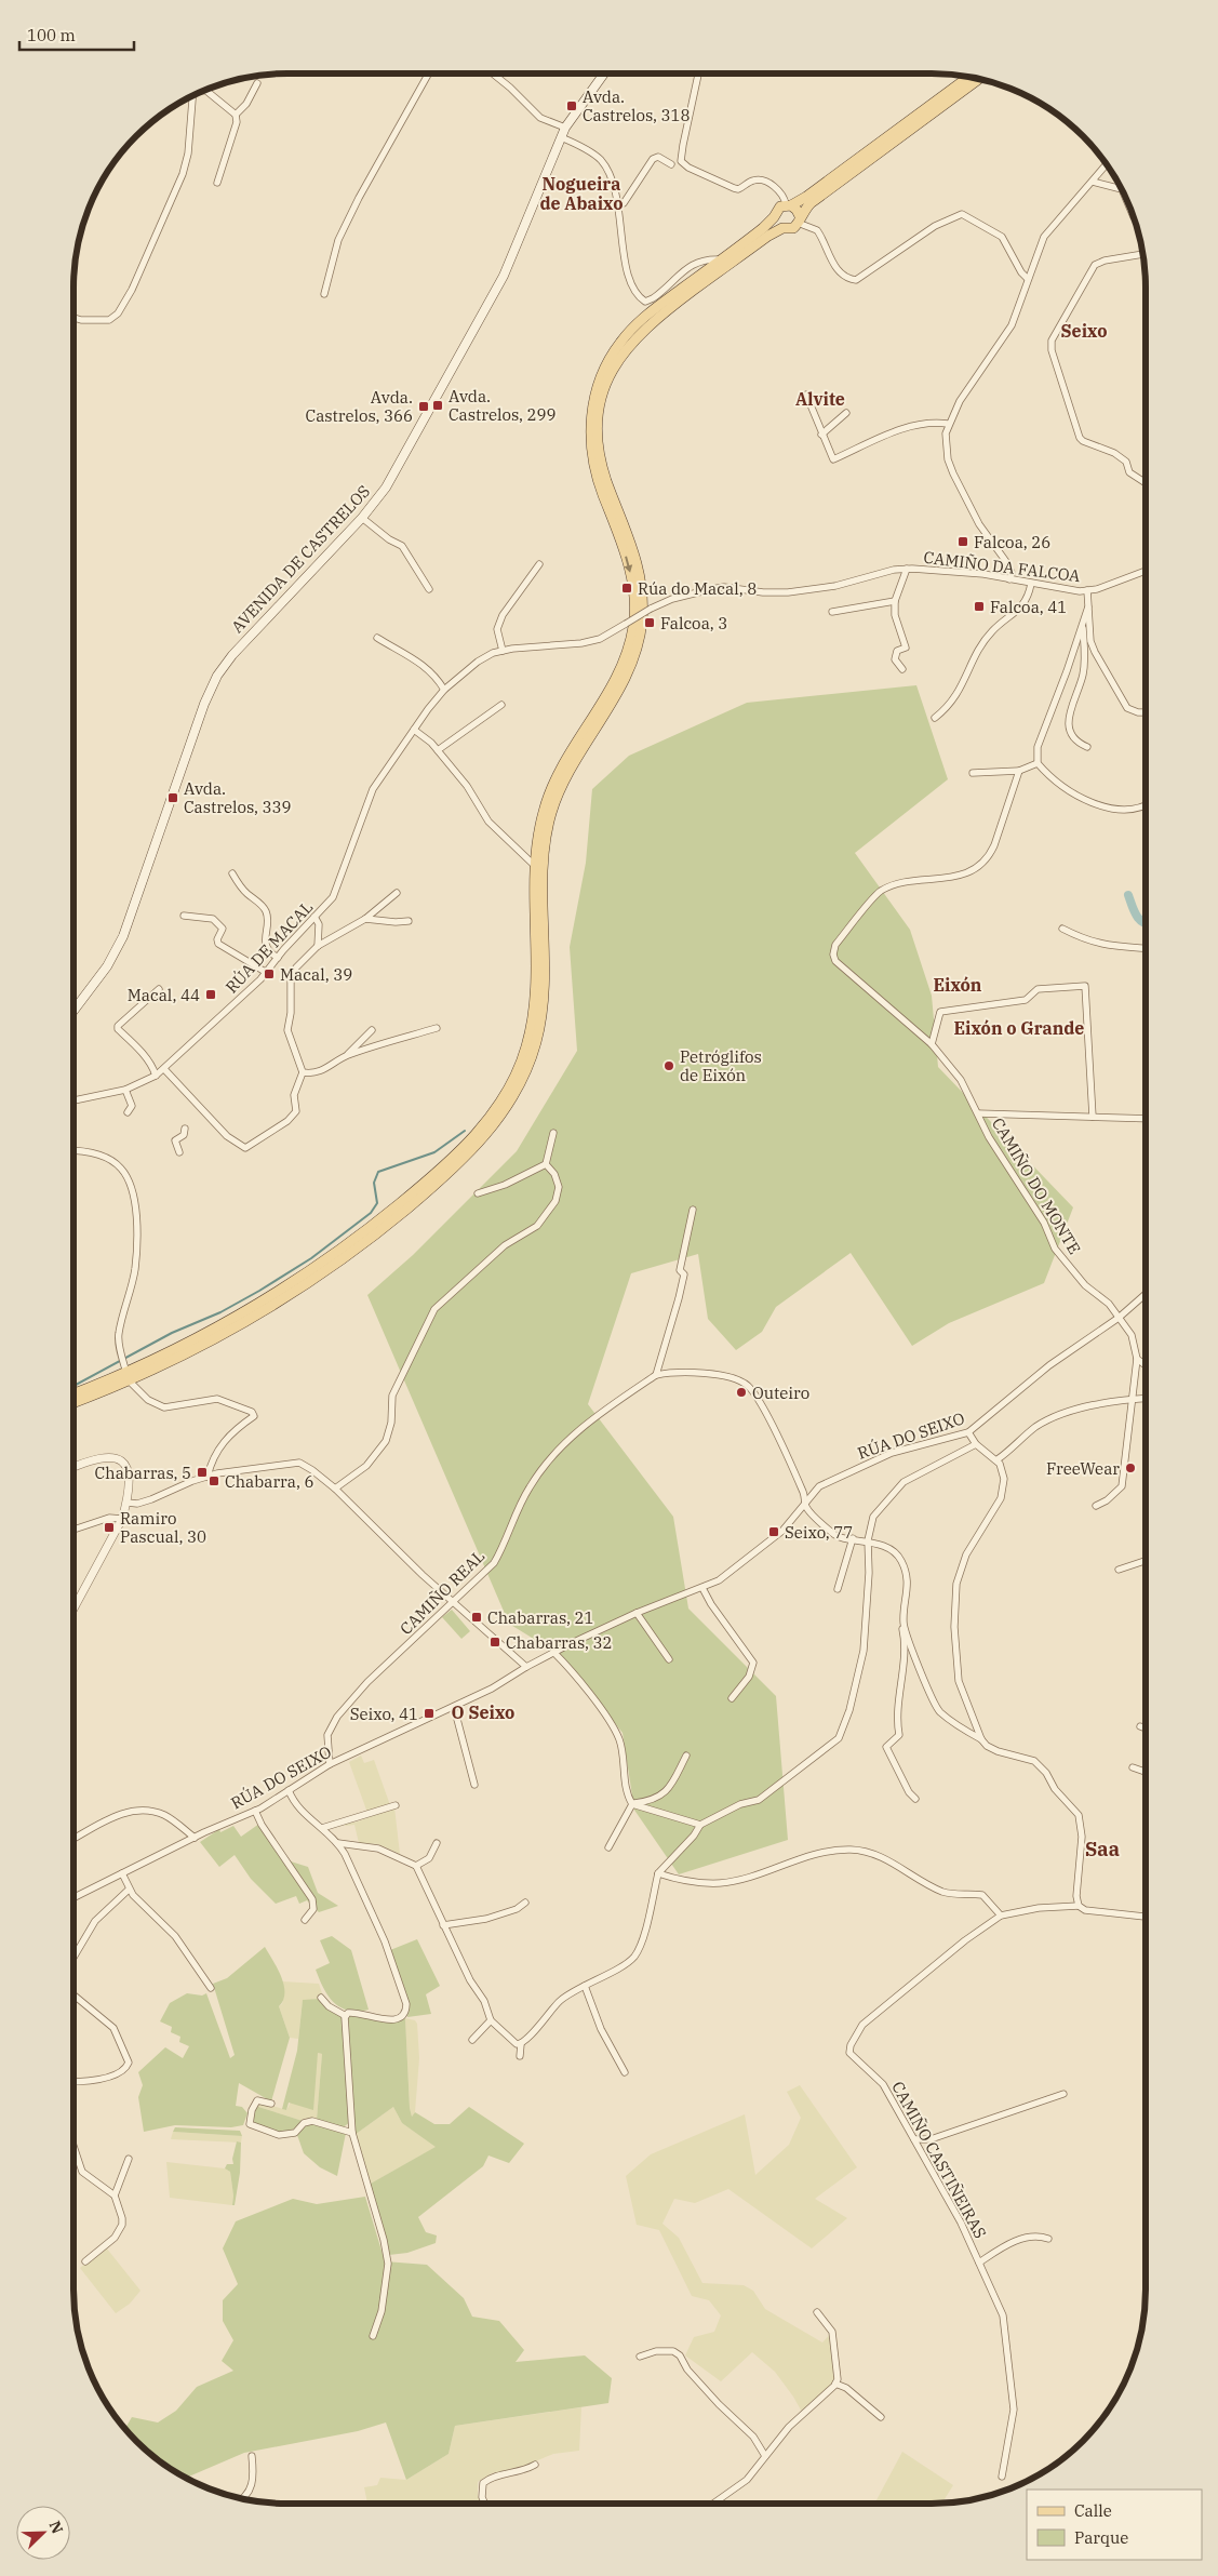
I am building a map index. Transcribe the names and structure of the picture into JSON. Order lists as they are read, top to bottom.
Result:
{
  "streets": {
    "main road": ["AVENIDA DE CASTRELOS"],
    "street": [
      "CAMIÑO DA FALCOA",
      "RÚA DE MACAL",
      "CAMIÑO DO MONTE",
      "RÚA DO SEIXO",
      "CAMIÑO REAL",
      "CAMIÑO CASTIÑEIRAS"
    ]
  },
  "crossings": [
    ["CAMIÑO DA FALCOA", "RÚA DE MACAL"],
    ["CAMIÑO DO MONTE", "RÚA DO SEIXO"],
    ["RÚA DO SEIXO", "CAMIÑO REAL"]
  ],
  "districts": [
    "Nogueira de Abaixo",
    "Seixo",
    "Alvite",
    "Eixón",
    "Eixón o Grande",
    "O Seixo",
    "Saa"
  ],
  "places": {
    "transit": [
      "Avda. Castrelos, 318",
      "Avda. Castrelos, 299",
      "Avda. Castrelos, 366",
      "Falcoa, 26",
      "Rúa do Macal, 8",
      "Falcoa, 41",
      "Falcoa, 3",
      "Avda. Castrelos, 339",
      "Macal, 39",
      "Macal, 44",
      "Chabarras, 5",
      "Chabarra, 6",
      "Ramiro Pascual, 30",
      "Seixo, 77",
      "Chabarras, 21",
      "Chabarras, 32",
      "Seixo, 41"
    ],
    "other": ["Petróglifos de Eixón", "Outeiro", "FreeWear"]
  },
  "legend": ["Calle", "Parque"],
  "scale_bar": "100 m",
  "north": "top right"
}
